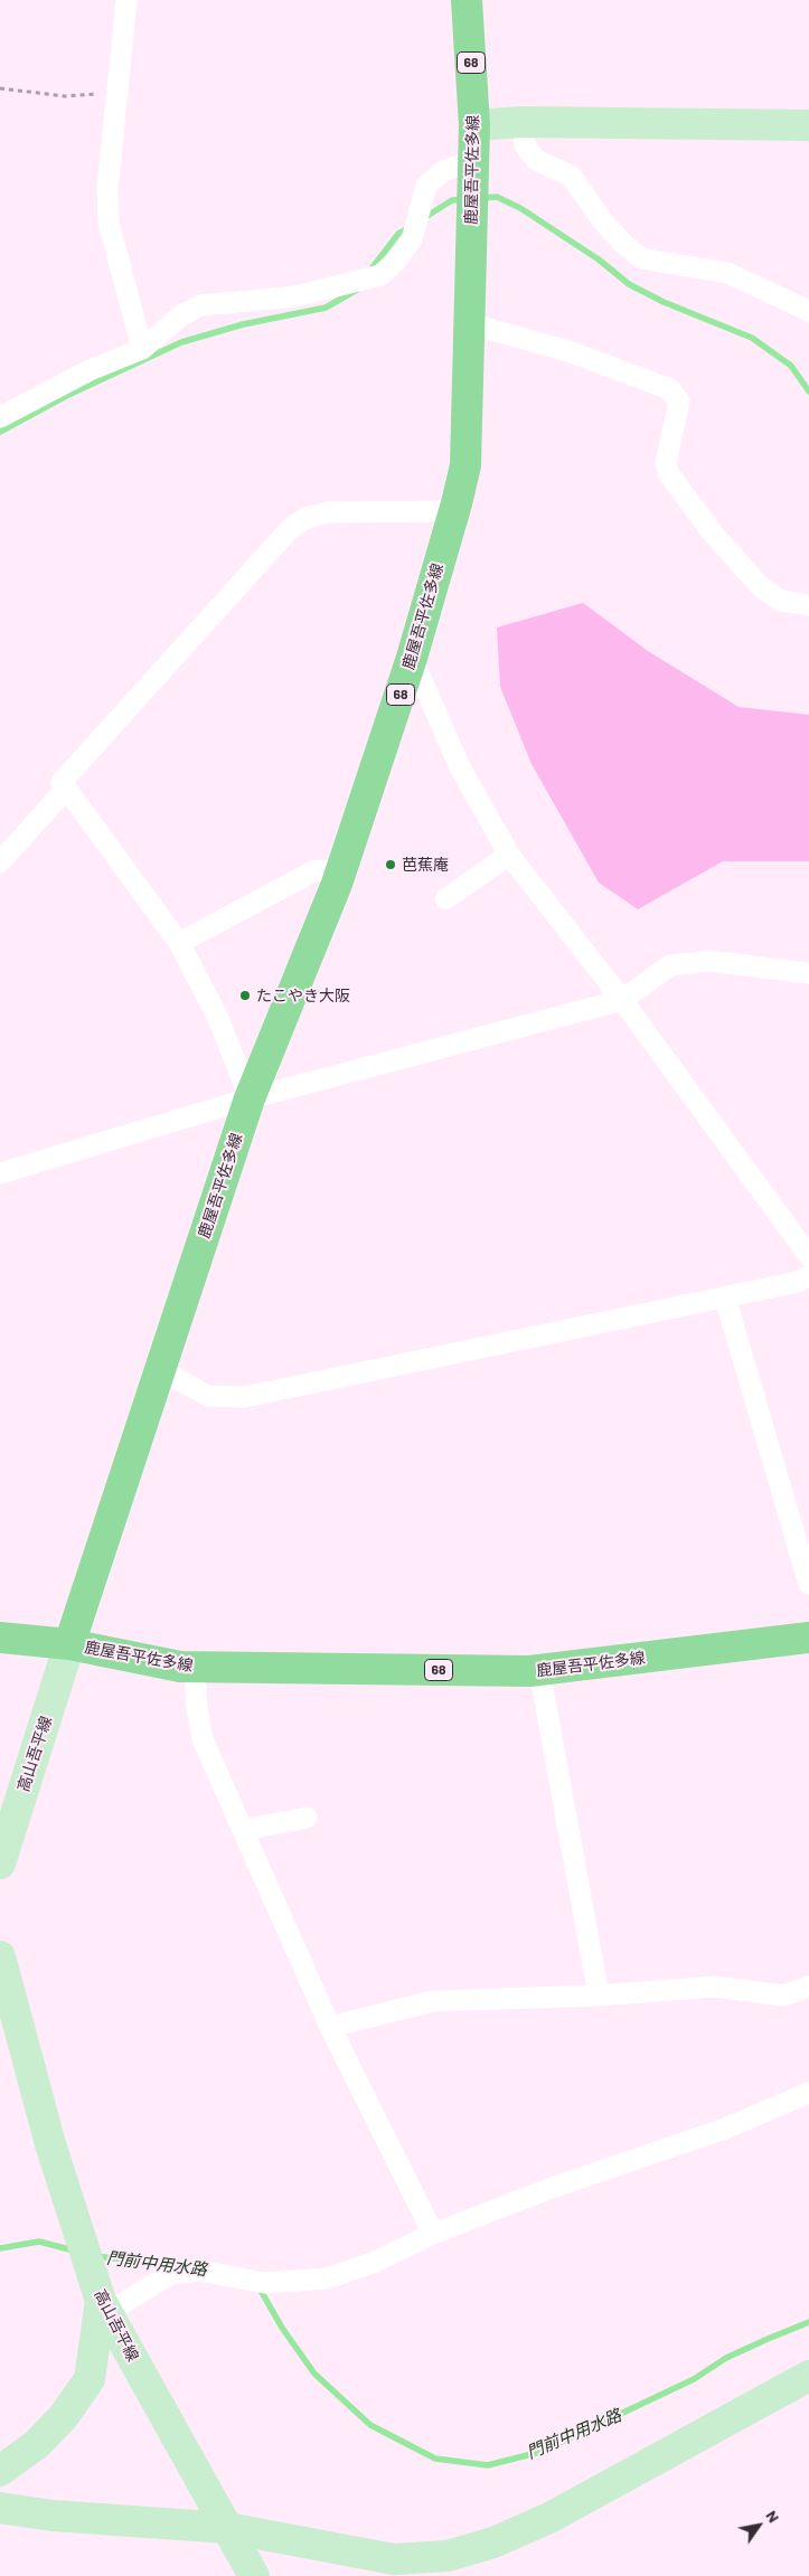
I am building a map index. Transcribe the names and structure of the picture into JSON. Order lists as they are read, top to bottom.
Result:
{
  "streets": {
    "main road": ["68", "鹿屋吾平佐多線"],
    "street": ["高山吾平線"]
  },
  "crossings": [
    ["68", "鹿屋吾平佐多線"],
    ["68", "高山吾平線"],
    ["鹿屋吾平佐多線", "高山吾平線"]
  ],
  "water": ["門前中用水路"],
  "places": ["芭蕉庵", "たこやき大阪"],
  "north": "top right"
}
